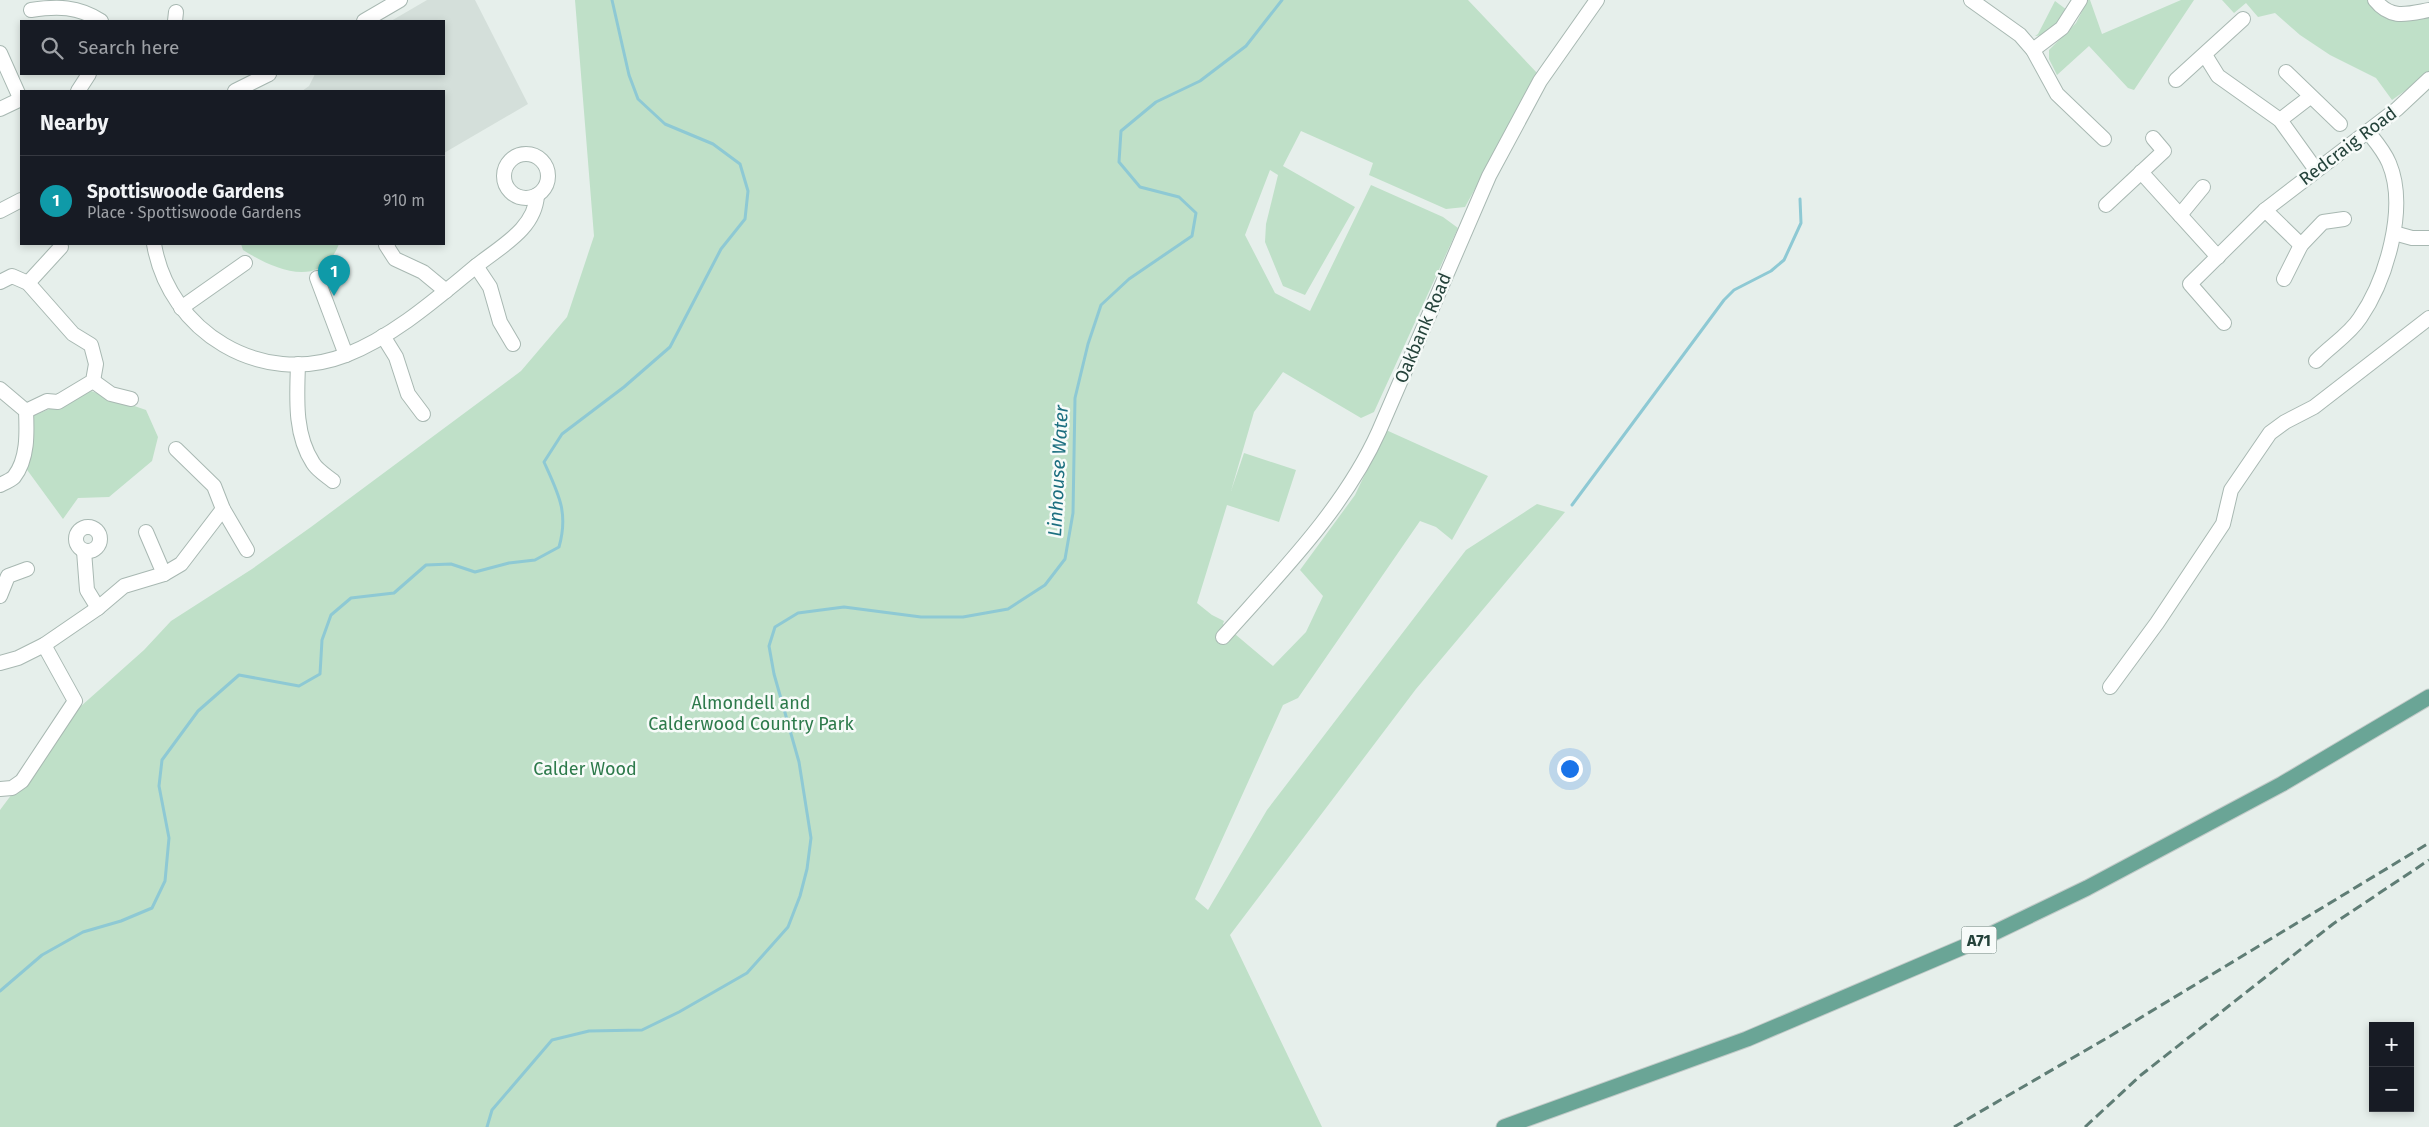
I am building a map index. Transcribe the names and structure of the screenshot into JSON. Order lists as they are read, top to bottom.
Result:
{
  "streets": {
    "main road": ["A71"],
    "street": ["Redcraig Road", "Oakbank Road"]
  },
  "water": ["Linhouse Water"],
  "parks": ["Almondell and Calderwood Country Park", "Calder Wood"],
  "page": {
    "search": "Search here",
    "heading": "Nearby",
    "list": [
      {
        "mark": "1",
        "name": "Spottiswoode Gardens",
        "note": "Place · Spottiswoode Gardens",
        "value": "910 m"
      }
    ],
    "pins": "1",
    "map_buttons": ["+", "−"]
  }
}
